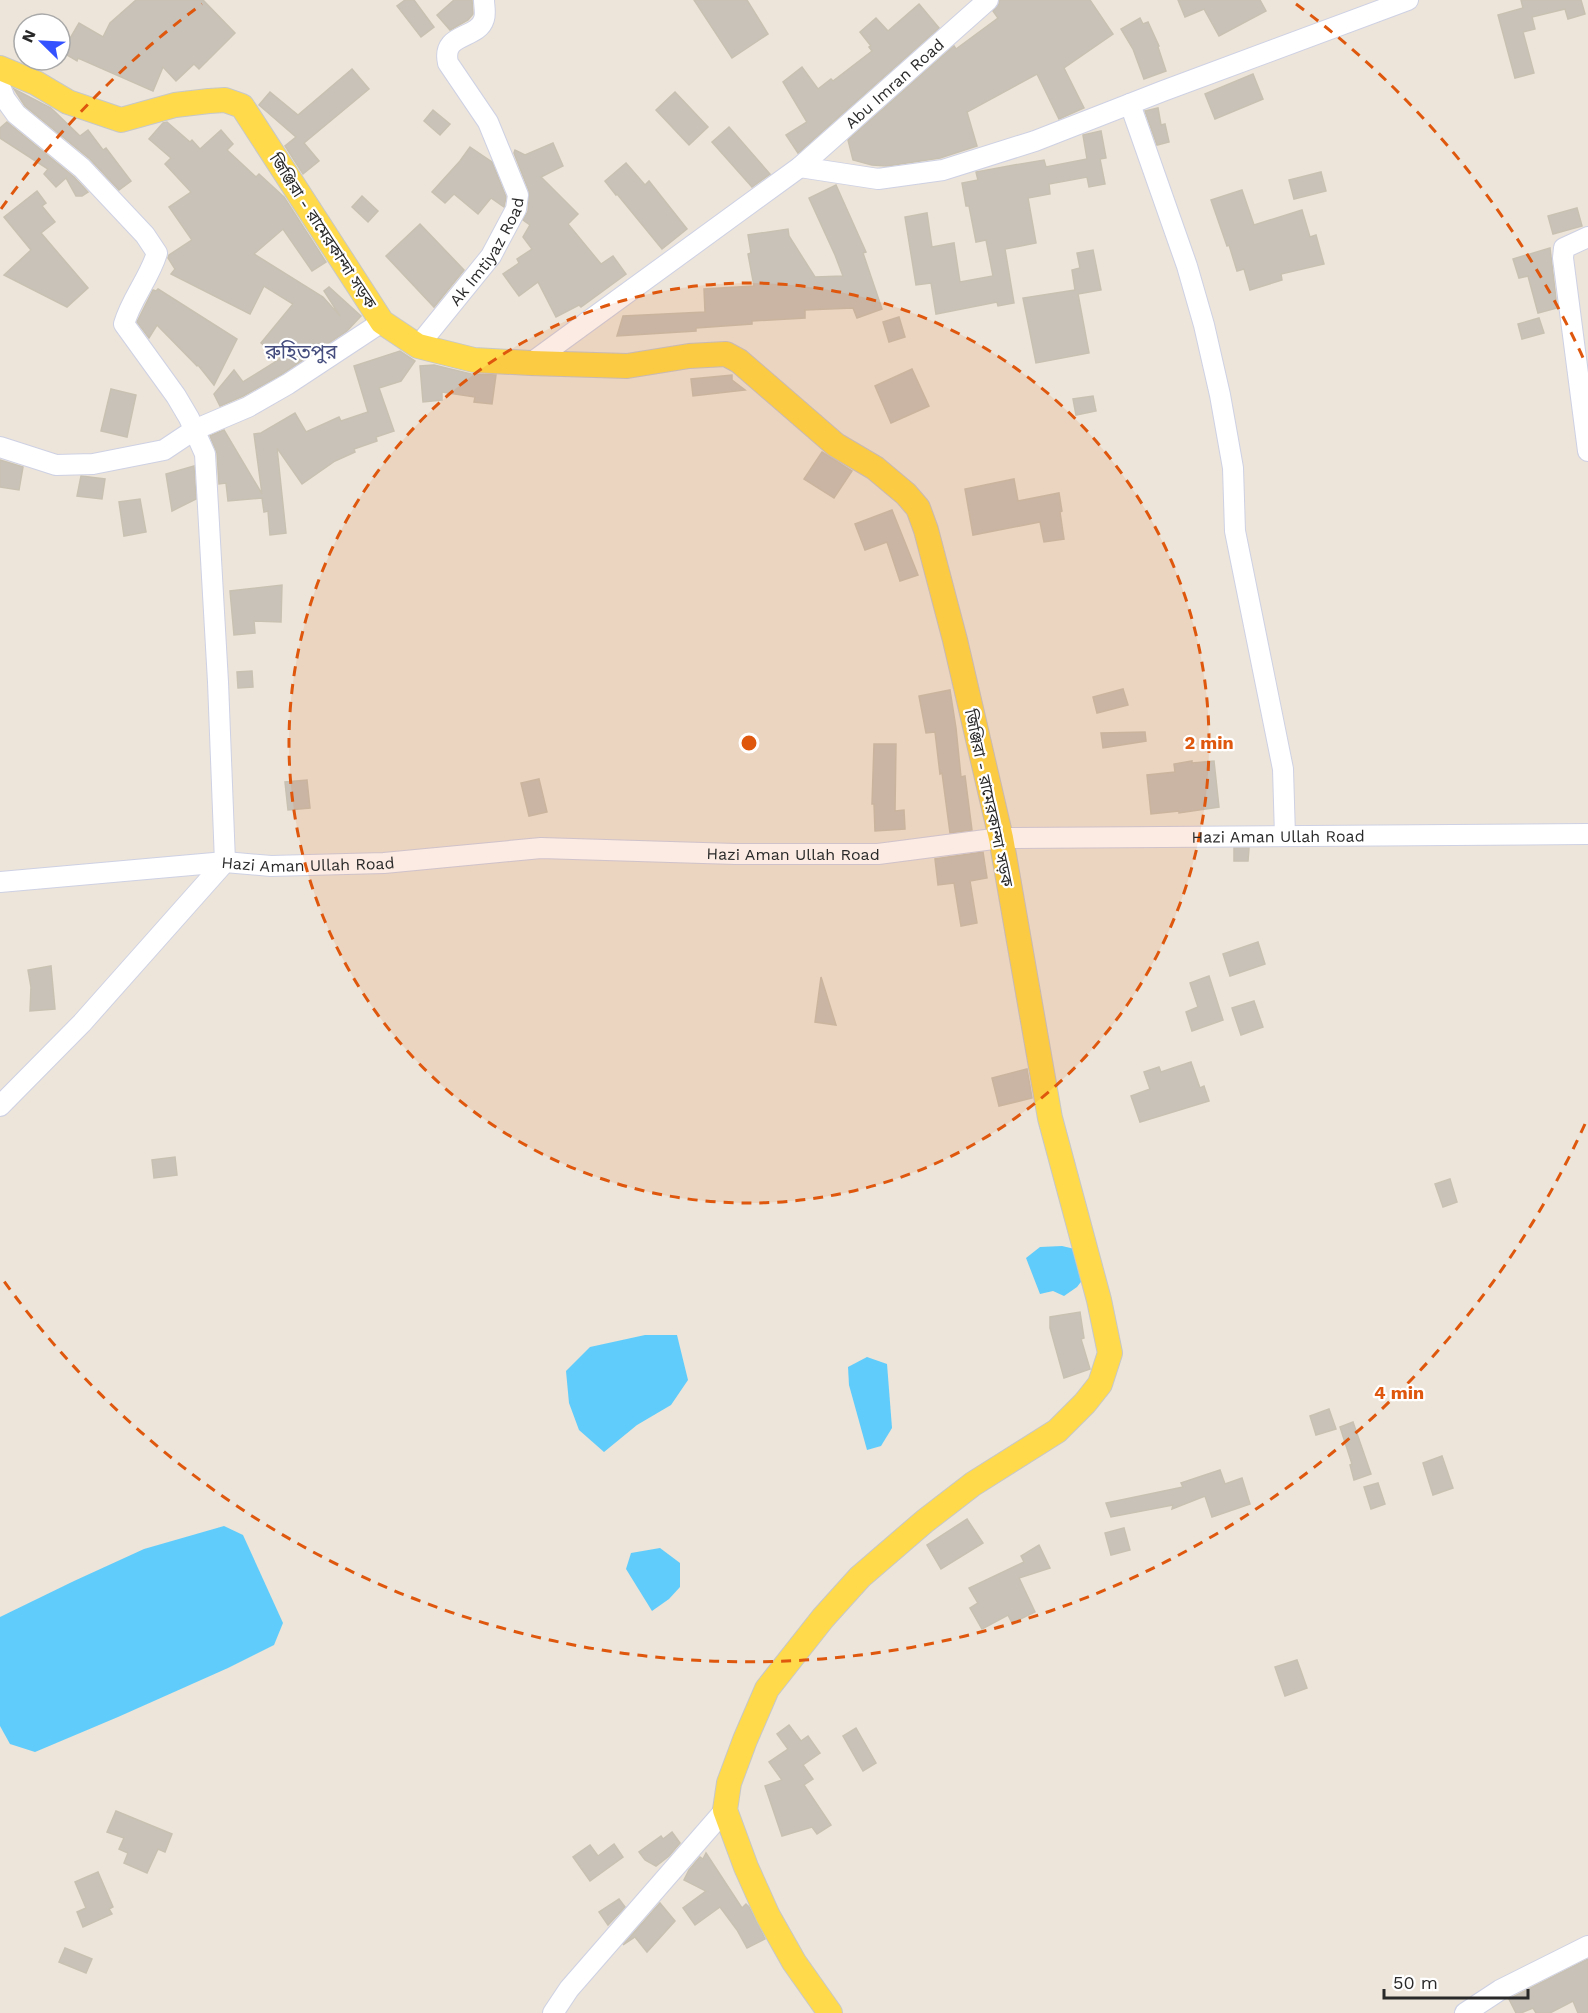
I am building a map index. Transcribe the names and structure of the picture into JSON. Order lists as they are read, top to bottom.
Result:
{
  "streets": {
    "main road": ["জিঞ্জিরা - রামেরকান্দা সড়ক"],
    "street": ["Abu Imran Road", "Ak Imtiyaz Road", "Hazi Aman Ullah Road"]
  },
  "crossings": [
    ["Abu Imran Road", "জিঞ্জিরা - রামেরকান্দা সড়ক"],
    ["জিঞ্জিরা - রামেরকান্দা সড়ক", "Ak Imtiyaz Road"],
    ["জিঞ্জিরা - রামেরকান্দা সড়ক", "Hazi Aman Ullah Road"]
  ],
  "districts": ["রুহিতপুর"],
  "scale_bar": "50 m",
  "north": "top left",
  "rings": ["2 min", "4 min"]
}
